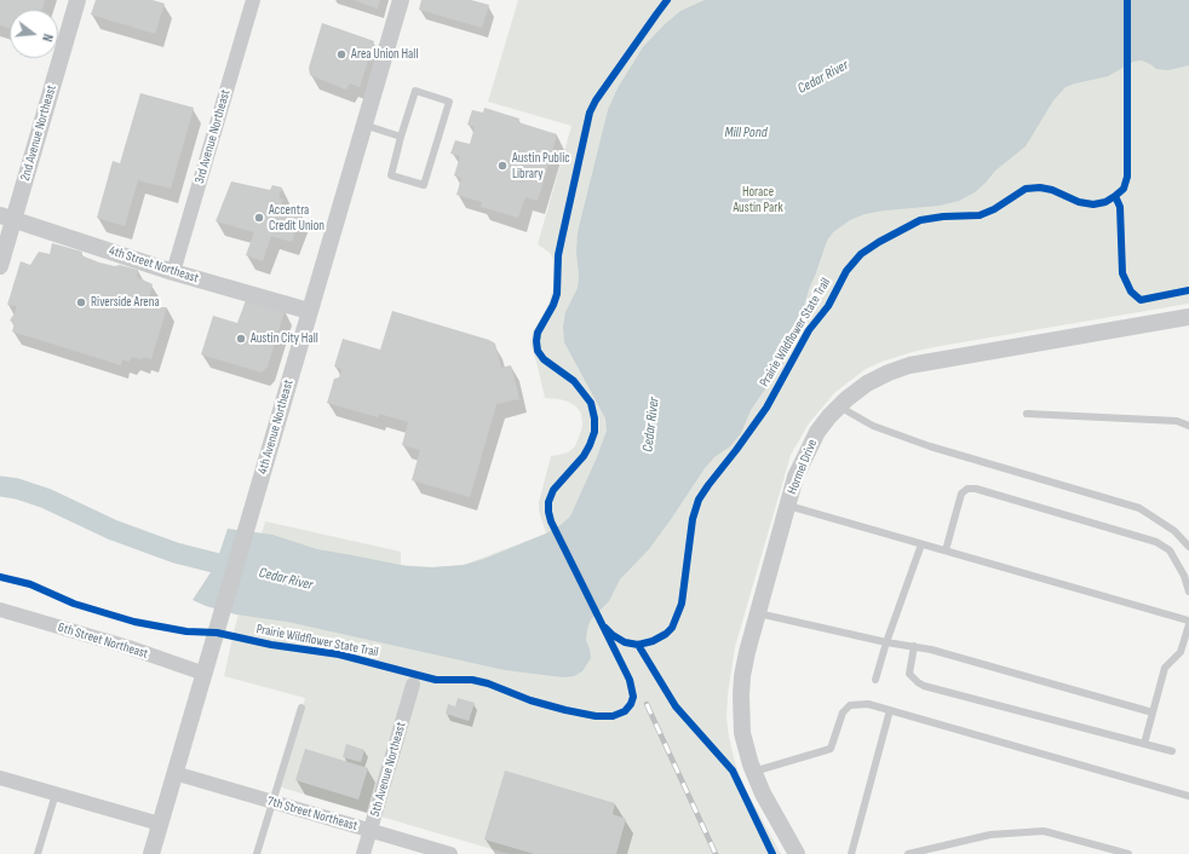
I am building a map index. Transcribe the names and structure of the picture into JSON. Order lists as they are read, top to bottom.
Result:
{
  "streets": {
    "street": [
      "2nd Avenue Northeast",
      "3rd Avenue Northeast",
      "4th Street Northeast",
      "4th Avenue Northeast",
      "Hormel Drive",
      "6th Street Northeast",
      "5th Avenue Northeast",
      "7th Street Northeast"
    ],
    "cycle path": ["Prairie Wildflower State Trail"]
  },
  "crossings": [
    ["2nd Avenue Northeast", "4th Street Northeast"],
    ["3rd Avenue Northeast", "4th Street Northeast"],
    ["4th Street Northeast", "4th Avenue Northeast"],
    ["4th Avenue Northeast", "6th Street Northeast"],
    ["4th Avenue Northeast", "7th Street Northeast"],
    ["5th Avenue Northeast", "7th Street Northeast"]
  ],
  "water": ["Cedar River", "Mill Pond"],
  "parks": ["Horace Austin Park"],
  "places": [
    "Area Union Hall",
    "Austin Public Library",
    "Accentra Credit Union",
    "Riverside Arena",
    "Austin City Hall"
  ],
  "north": "right"
}
